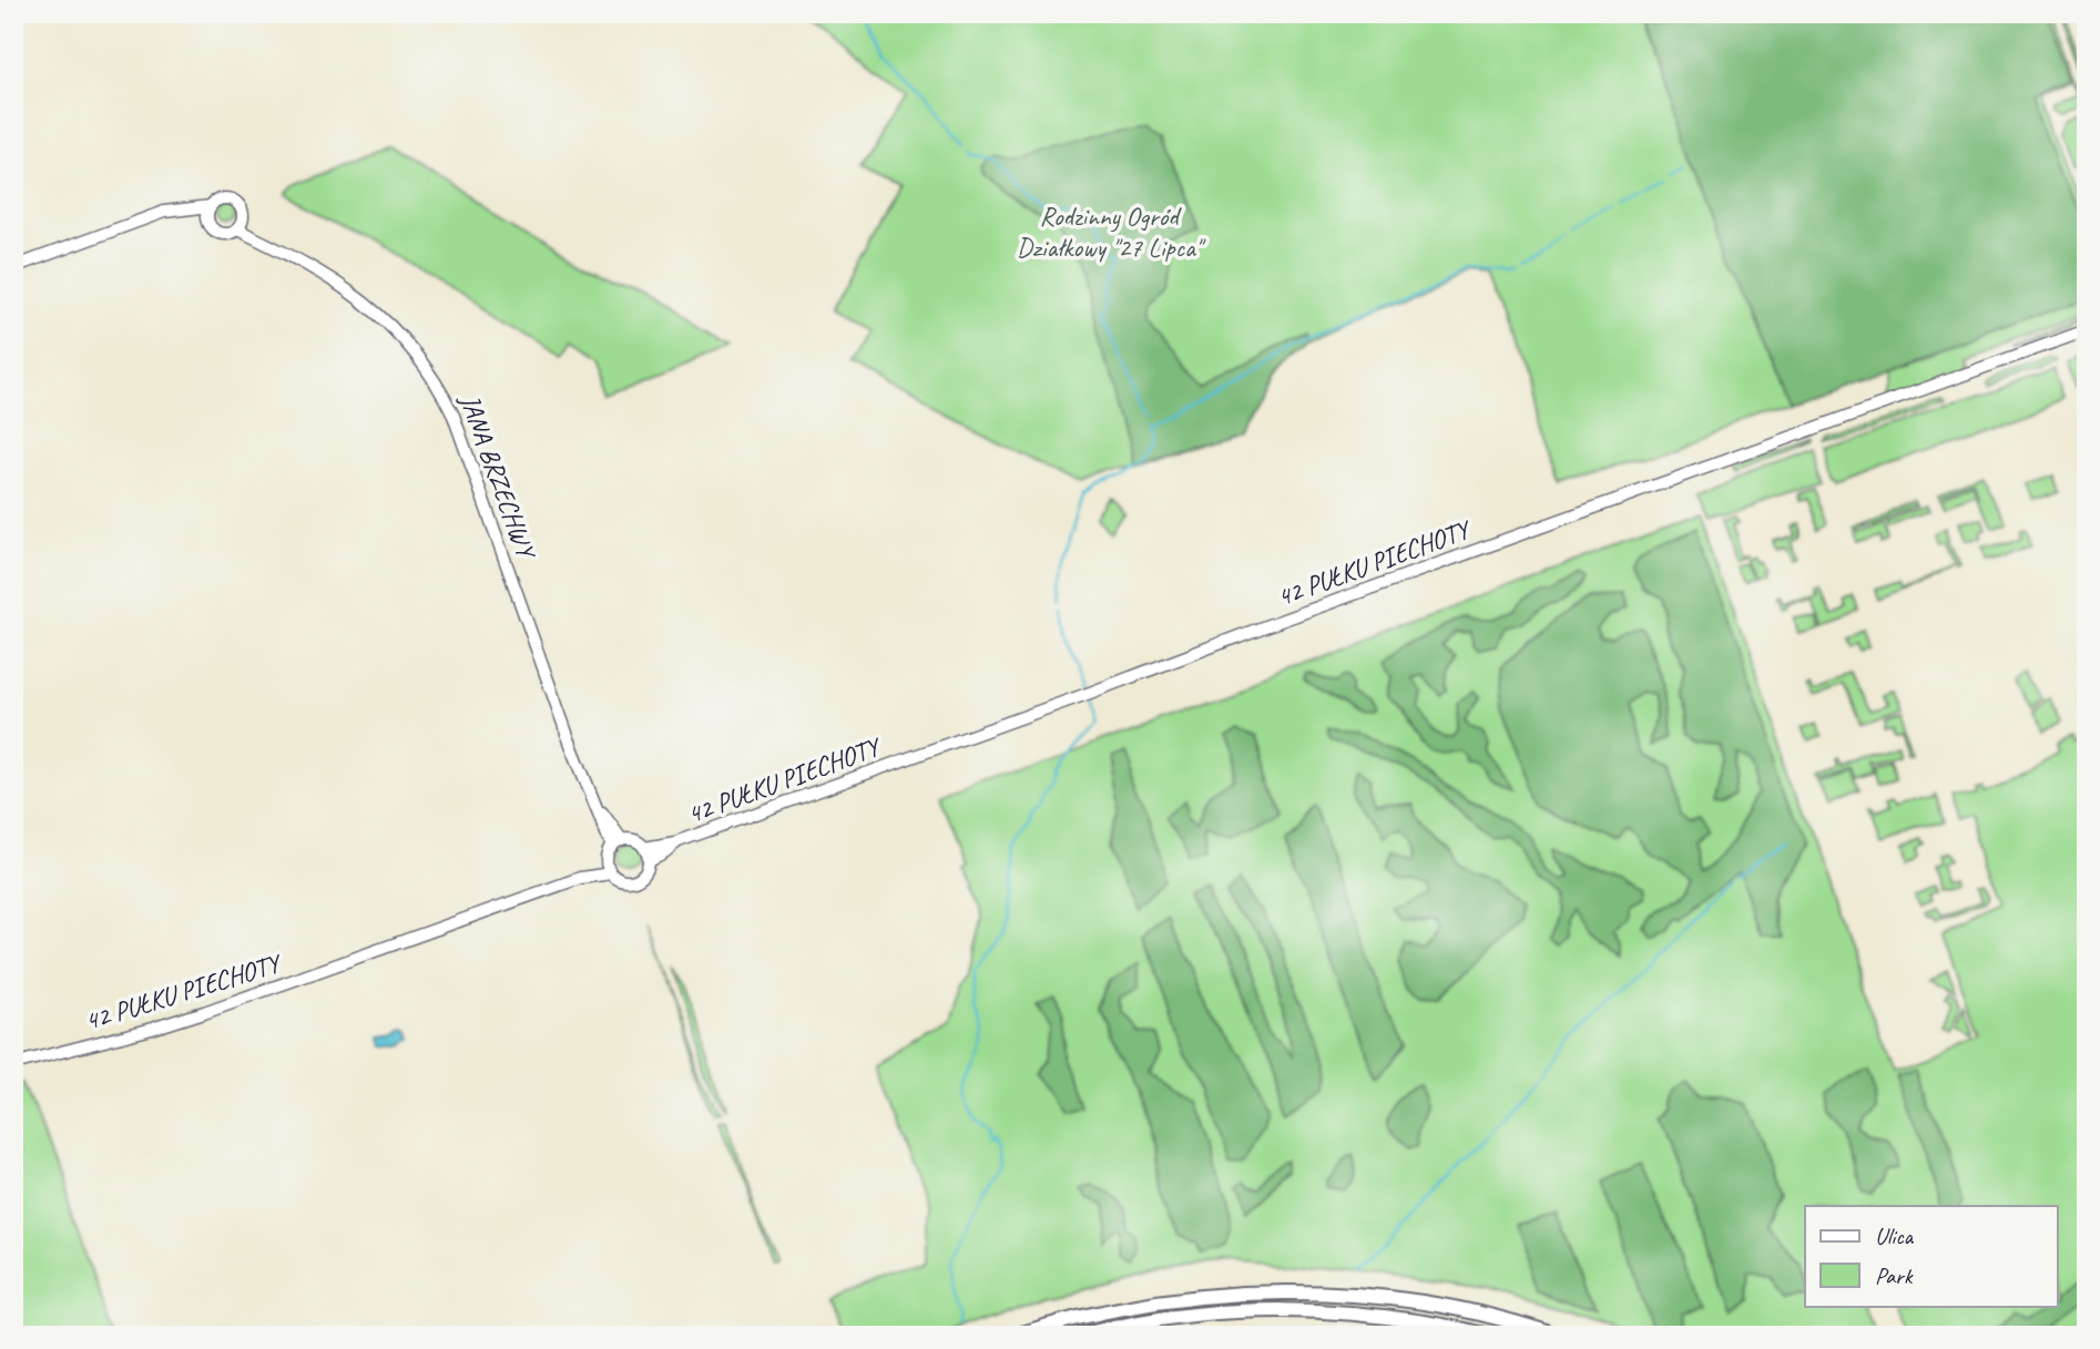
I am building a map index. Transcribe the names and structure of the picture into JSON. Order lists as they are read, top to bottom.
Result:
{
  "streets": {
    "street": ["JANA BRZECHWY", "42 PUŁKU PIECHOTY"]
  },
  "crossings": [
    ["JANA BRZECHWY", "42 PUŁKU PIECHOTY"]
  ],
  "parks": ["Rodzinny Ogród Działkowy \"27 Lipca\""],
  "legend": ["Ulica", "Park"]
}
